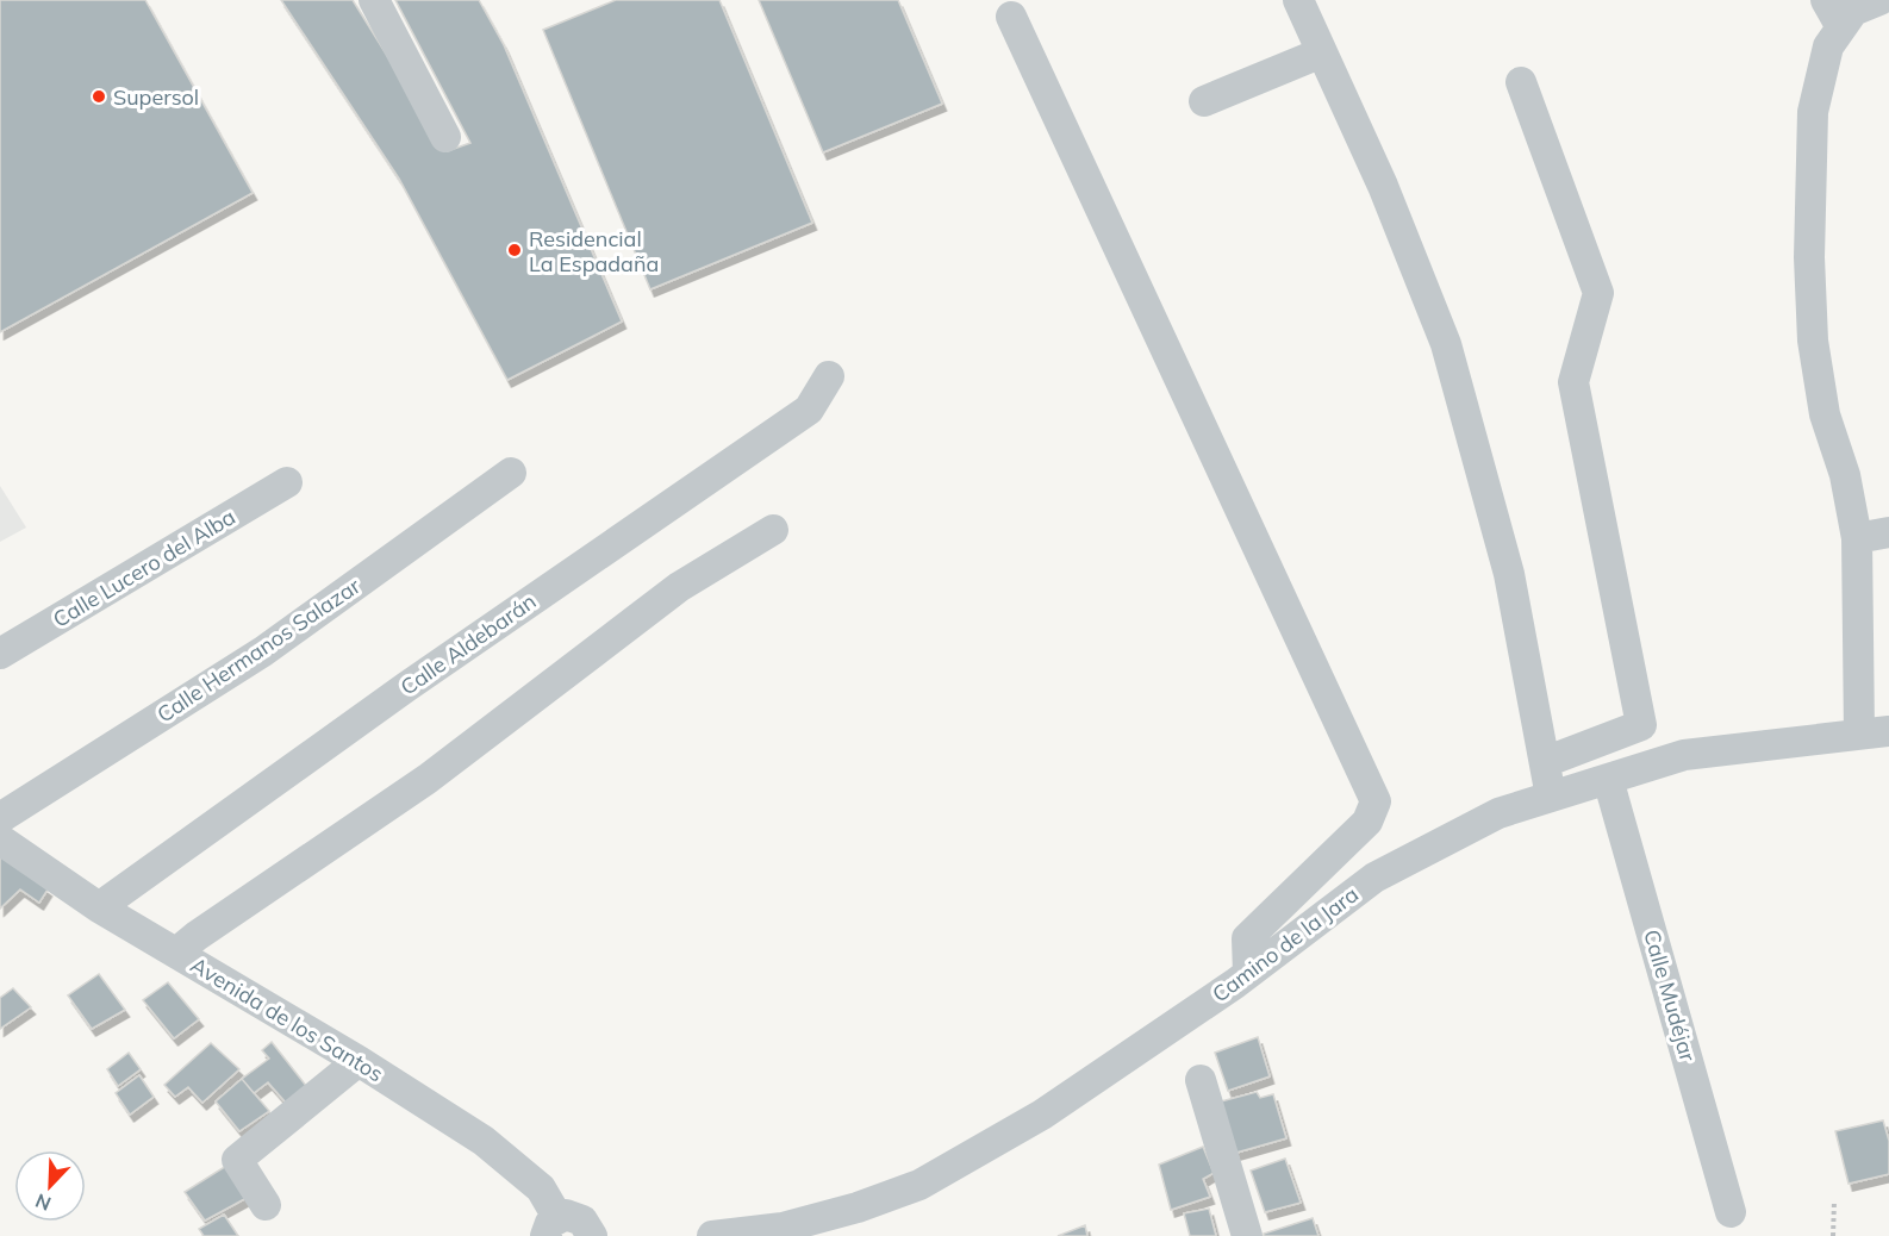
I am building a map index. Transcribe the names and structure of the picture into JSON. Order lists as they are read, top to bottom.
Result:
{
  "streets": {
    "street": [
      "Calle Lucero del Alba",
      "Calle Aldebarán",
      "Calle Hermanos Salazar",
      "Camino de la Jara",
      "Calle Mudéjar",
      "Avenida de los Santos"
    ]
  },
  "crossings": [
    ["Calle Aldebarán", "Avenida de los Santos"],
    ["Camino de la Jara", "Calle Mudéjar"]
  ],
  "places": ["Supersol", "Residencial La Espadaña"],
  "north": "bottom left"
}
